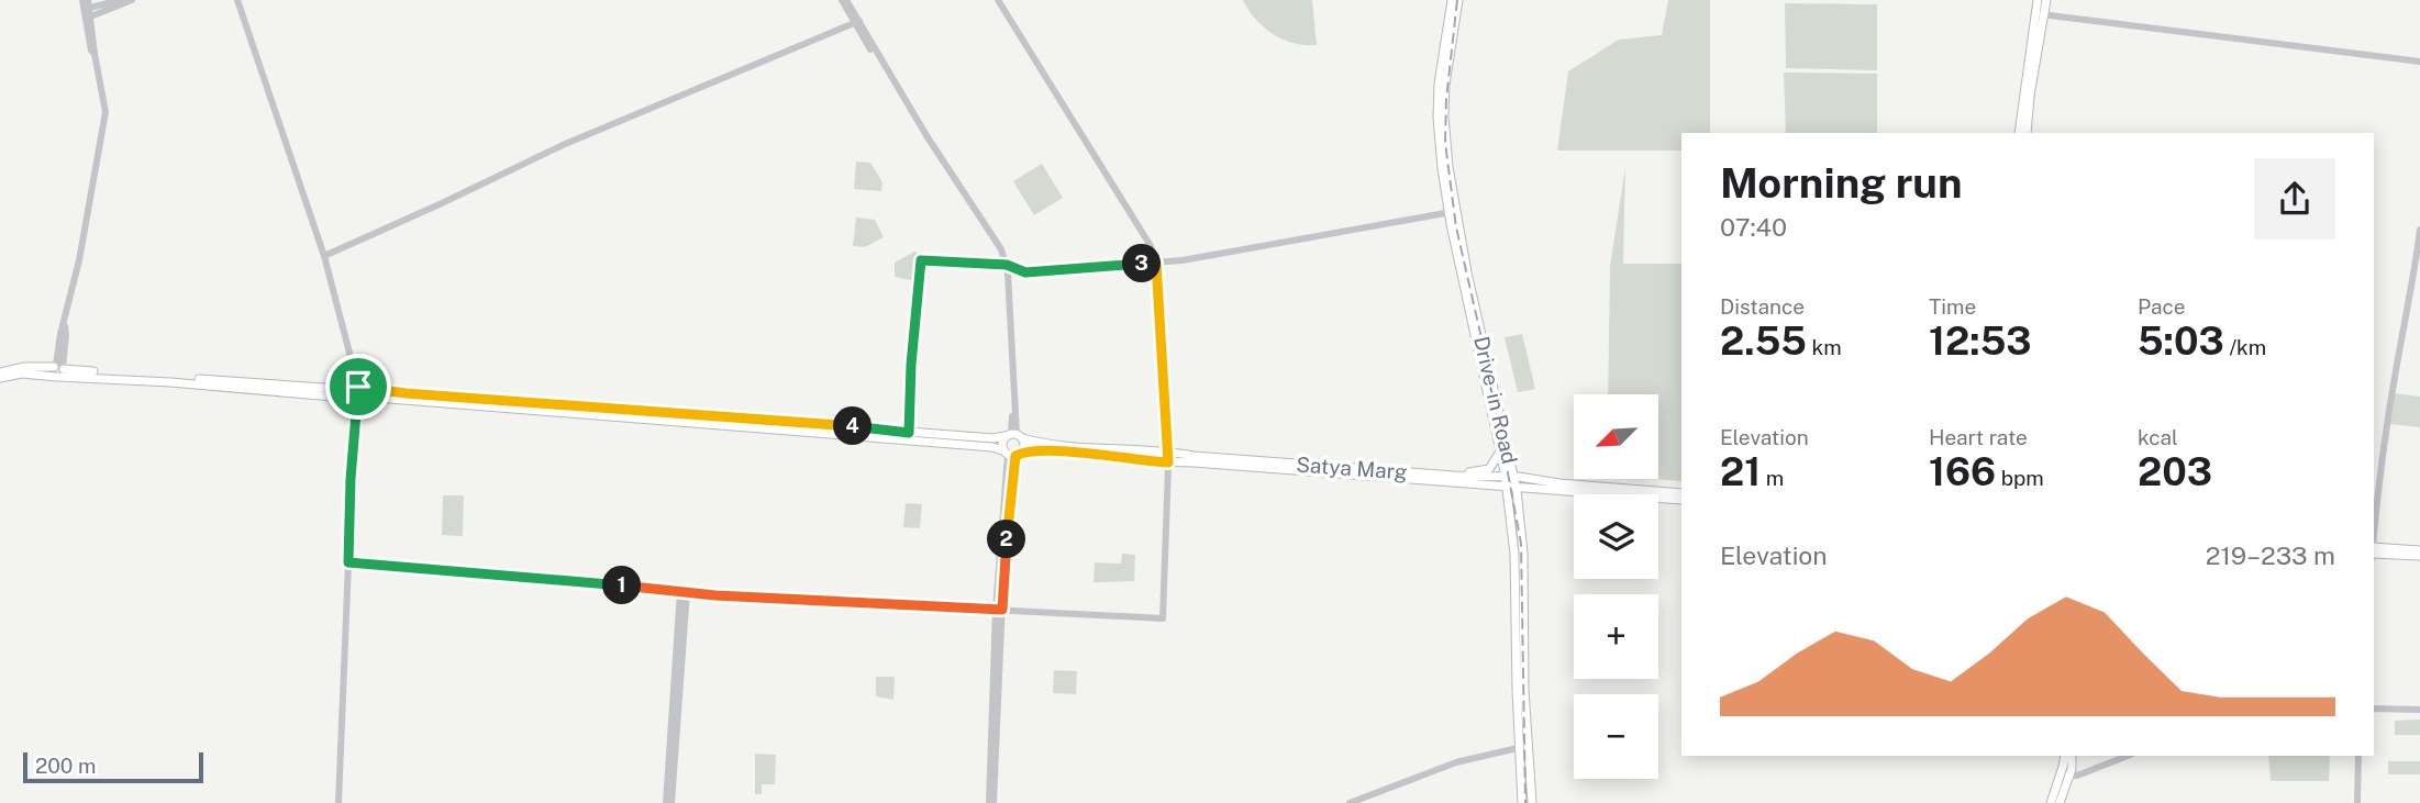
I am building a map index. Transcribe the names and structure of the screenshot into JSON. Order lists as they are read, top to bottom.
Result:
{
  "streets": {
    "main road": ["Drive-in Road", "Satya Marg"]
  },
  "crossings": [
    ["Drive-in Road", "Satya Marg"]
  ],
  "scale_bar": "200 m",
  "north": "bottom left",
  "page": {
    "heading": ["Morning run", "07:40"],
    "pins": [
      "3",
      "4",
      "2",
      "1"
    ],
    "stats": [
      ["Distance", "2.55 km"],
      ["Time", "12:53"],
      ["Pace", "5:03 /km"],
      ["Elevation", "21 m"],
      ["Heart rate", "166 bpm"],
      ["kcal", "203"]
    ],
    "map_buttons": ["+", "−"],
    "chart": ["Elevation", "219–233 m"],
    "scale": "200 m"
  }
}
